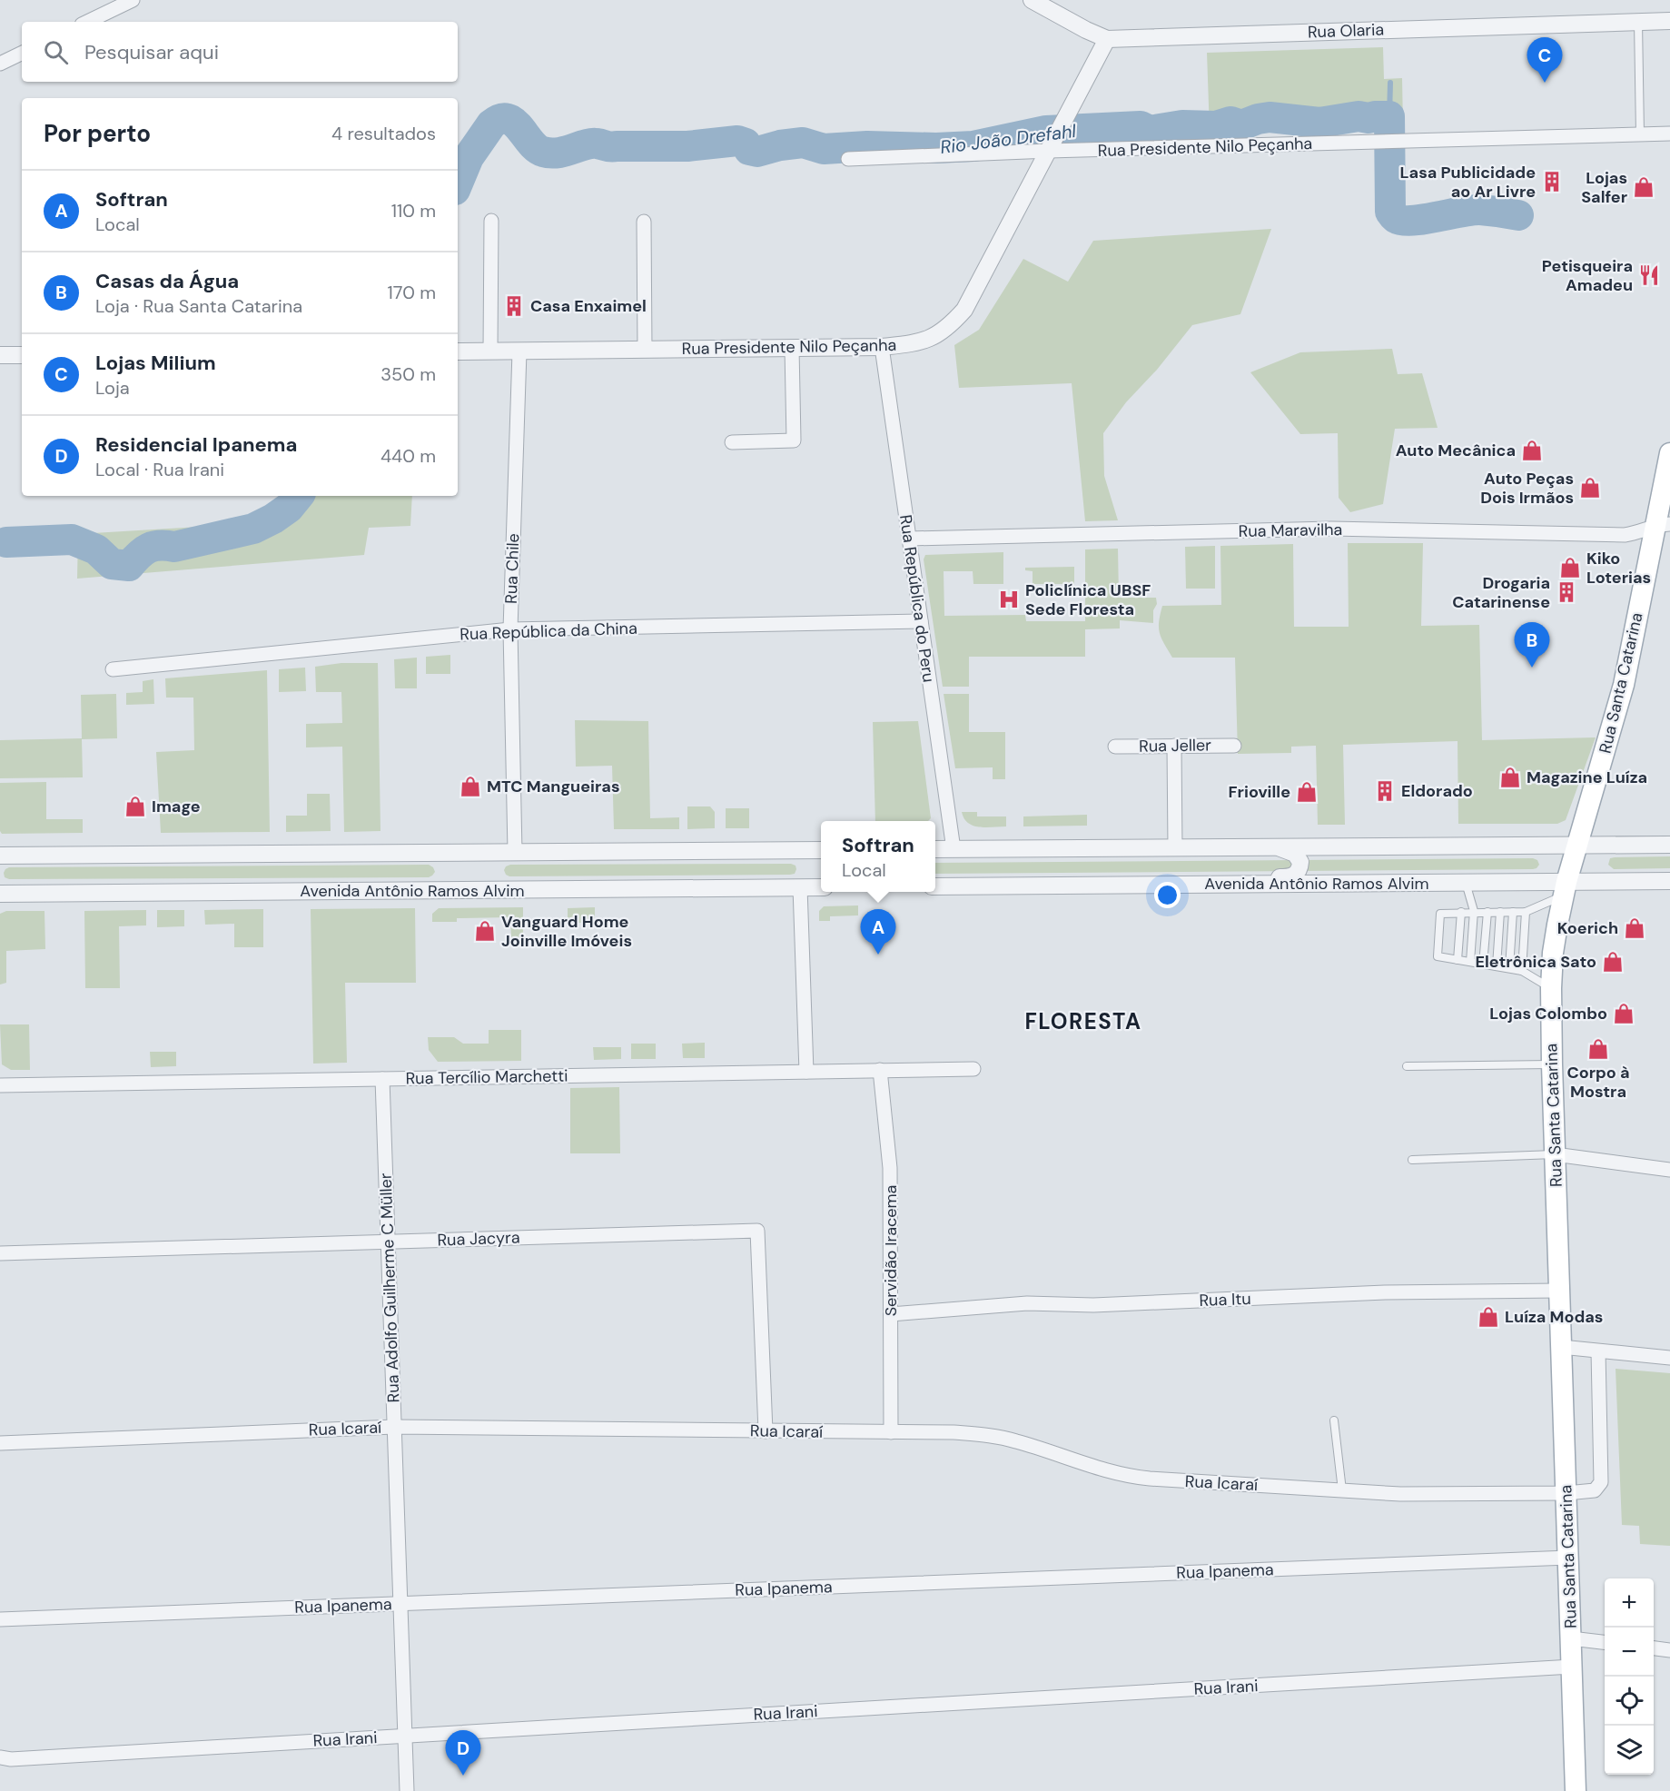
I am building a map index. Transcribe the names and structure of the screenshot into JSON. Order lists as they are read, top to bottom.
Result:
{
  "streets": {
    "main road": ["Rua Santa Catarina"],
    "street": [
      "Rua Olaria",
      "Rua Presidente Nilo Peçanha",
      "Rua Maravilha",
      "Rua Chile",
      "Rua República do Peru",
      "Rua República da China",
      "Rua Jeller",
      "Avenida Antônio Ramos Alvim",
      "Rua Tercílio Marchetti",
      "Rua Jacyra",
      "Servidão Iracema",
      "Rua Adolfo Guilherme C Müller",
      "Rua Itu",
      "Rua Icaraí",
      "Rua Ipanema",
      "Rua Irani"
    ]
  },
  "crossings": [
    ["Rua Presidente Nilo Peçanha", "Rua Chile"],
    ["Rua Presidente Nilo Peçanha", "Rua República do Peru"],
    ["Rua Maravilha", "Rua República do Peru"],
    ["Rua Maravilha", "Rua Santa Catarina"],
    ["Rua Chile", "Rua República da China"],
    ["Rua República do Peru", "Rua República da China"],
    ["Rua Santa Catarina", "Avenida Antônio Ramos Alvim"],
    ["Rua Santa Catarina", "Rua Itu"],
    ["Rua Santa Catarina", "Rua Icaraí"],
    ["Rua Santa Catarina", "Rua Ipanema"],
    ["Rua Santa Catarina", "Rua Irani"],
    ["Rua Tercílio Marchetti", "Servidão Iracema"],
    ["Rua Tercílio Marchetti", "Rua Adolfo Guilherme C Müller"],
    ["Rua Jacyra", "Rua Adolfo Guilherme C Müller"],
    ["Rua Jacyra", "Rua Icaraí"],
    ["Servidão Iracema", "Rua Itu"],
    ["Servidão Iracema", "Rua Icaraí"],
    ["Rua Adolfo Guilherme C Müller", "Rua Icaraí"],
    ["Rua Adolfo Guilherme C Müller", "Rua Ipanema"],
    ["Rua Adolfo Guilherme C Müller", "Rua Irani"]
  ],
  "districts": ["FLORESTA"],
  "water": ["Rio João Drefahl"],
  "places": {
    "building": [
      "Lasa Publicidade ao Ar Livre",
      "Casa Enxaimel",
      "Drogaria Catarinense",
      "Eldorado"
    ],
    "shop": [
      "Lojas Salfer",
      "Auto Mecânica",
      "Auto Peças Dois Irmãos",
      "Kiko Loterias",
      "Magazine Luíza",
      "MTC Mangueiras",
      "Frioville",
      "Image",
      "Koerich",
      "Vanguard Home Joinville Imóveis",
      "Eletrônica Sato",
      "Lojas Colombo",
      "Corpo à Mostra",
      "Luíza Modas"
    ],
    "restaurant": ["Petisqueira Amadeu"],
    "hospital": ["Policlínica UBSF Sede Floresta"]
  },
  "page": {
    "search": "Pesquisar aqui",
    "pins": [
      "C",
      "B",
      "A",
      "D"
    ],
    "heading": ["Por perto", "4 resultados"],
    "list": [
      {
        "mark": "A",
        "name": "Softran",
        "note": "Local",
        "value": "110 m"
      },
      {
        "mark": "B",
        "name": "Casas da Água",
        "note": "Loja · Rua Santa Catarina",
        "value": "170 m"
      },
      {
        "mark": "C",
        "name": "Lojas Milium",
        "note": "Loja",
        "value": "350 m"
      },
      {
        "mark": "D",
        "name": "Residencial Ipanema",
        "note": "Local · Rua Irani",
        "value": "440 m"
      }
    ],
    "popup": ["Softran", "Local"],
    "map_buttons": ["+", "−"]
  }
}
